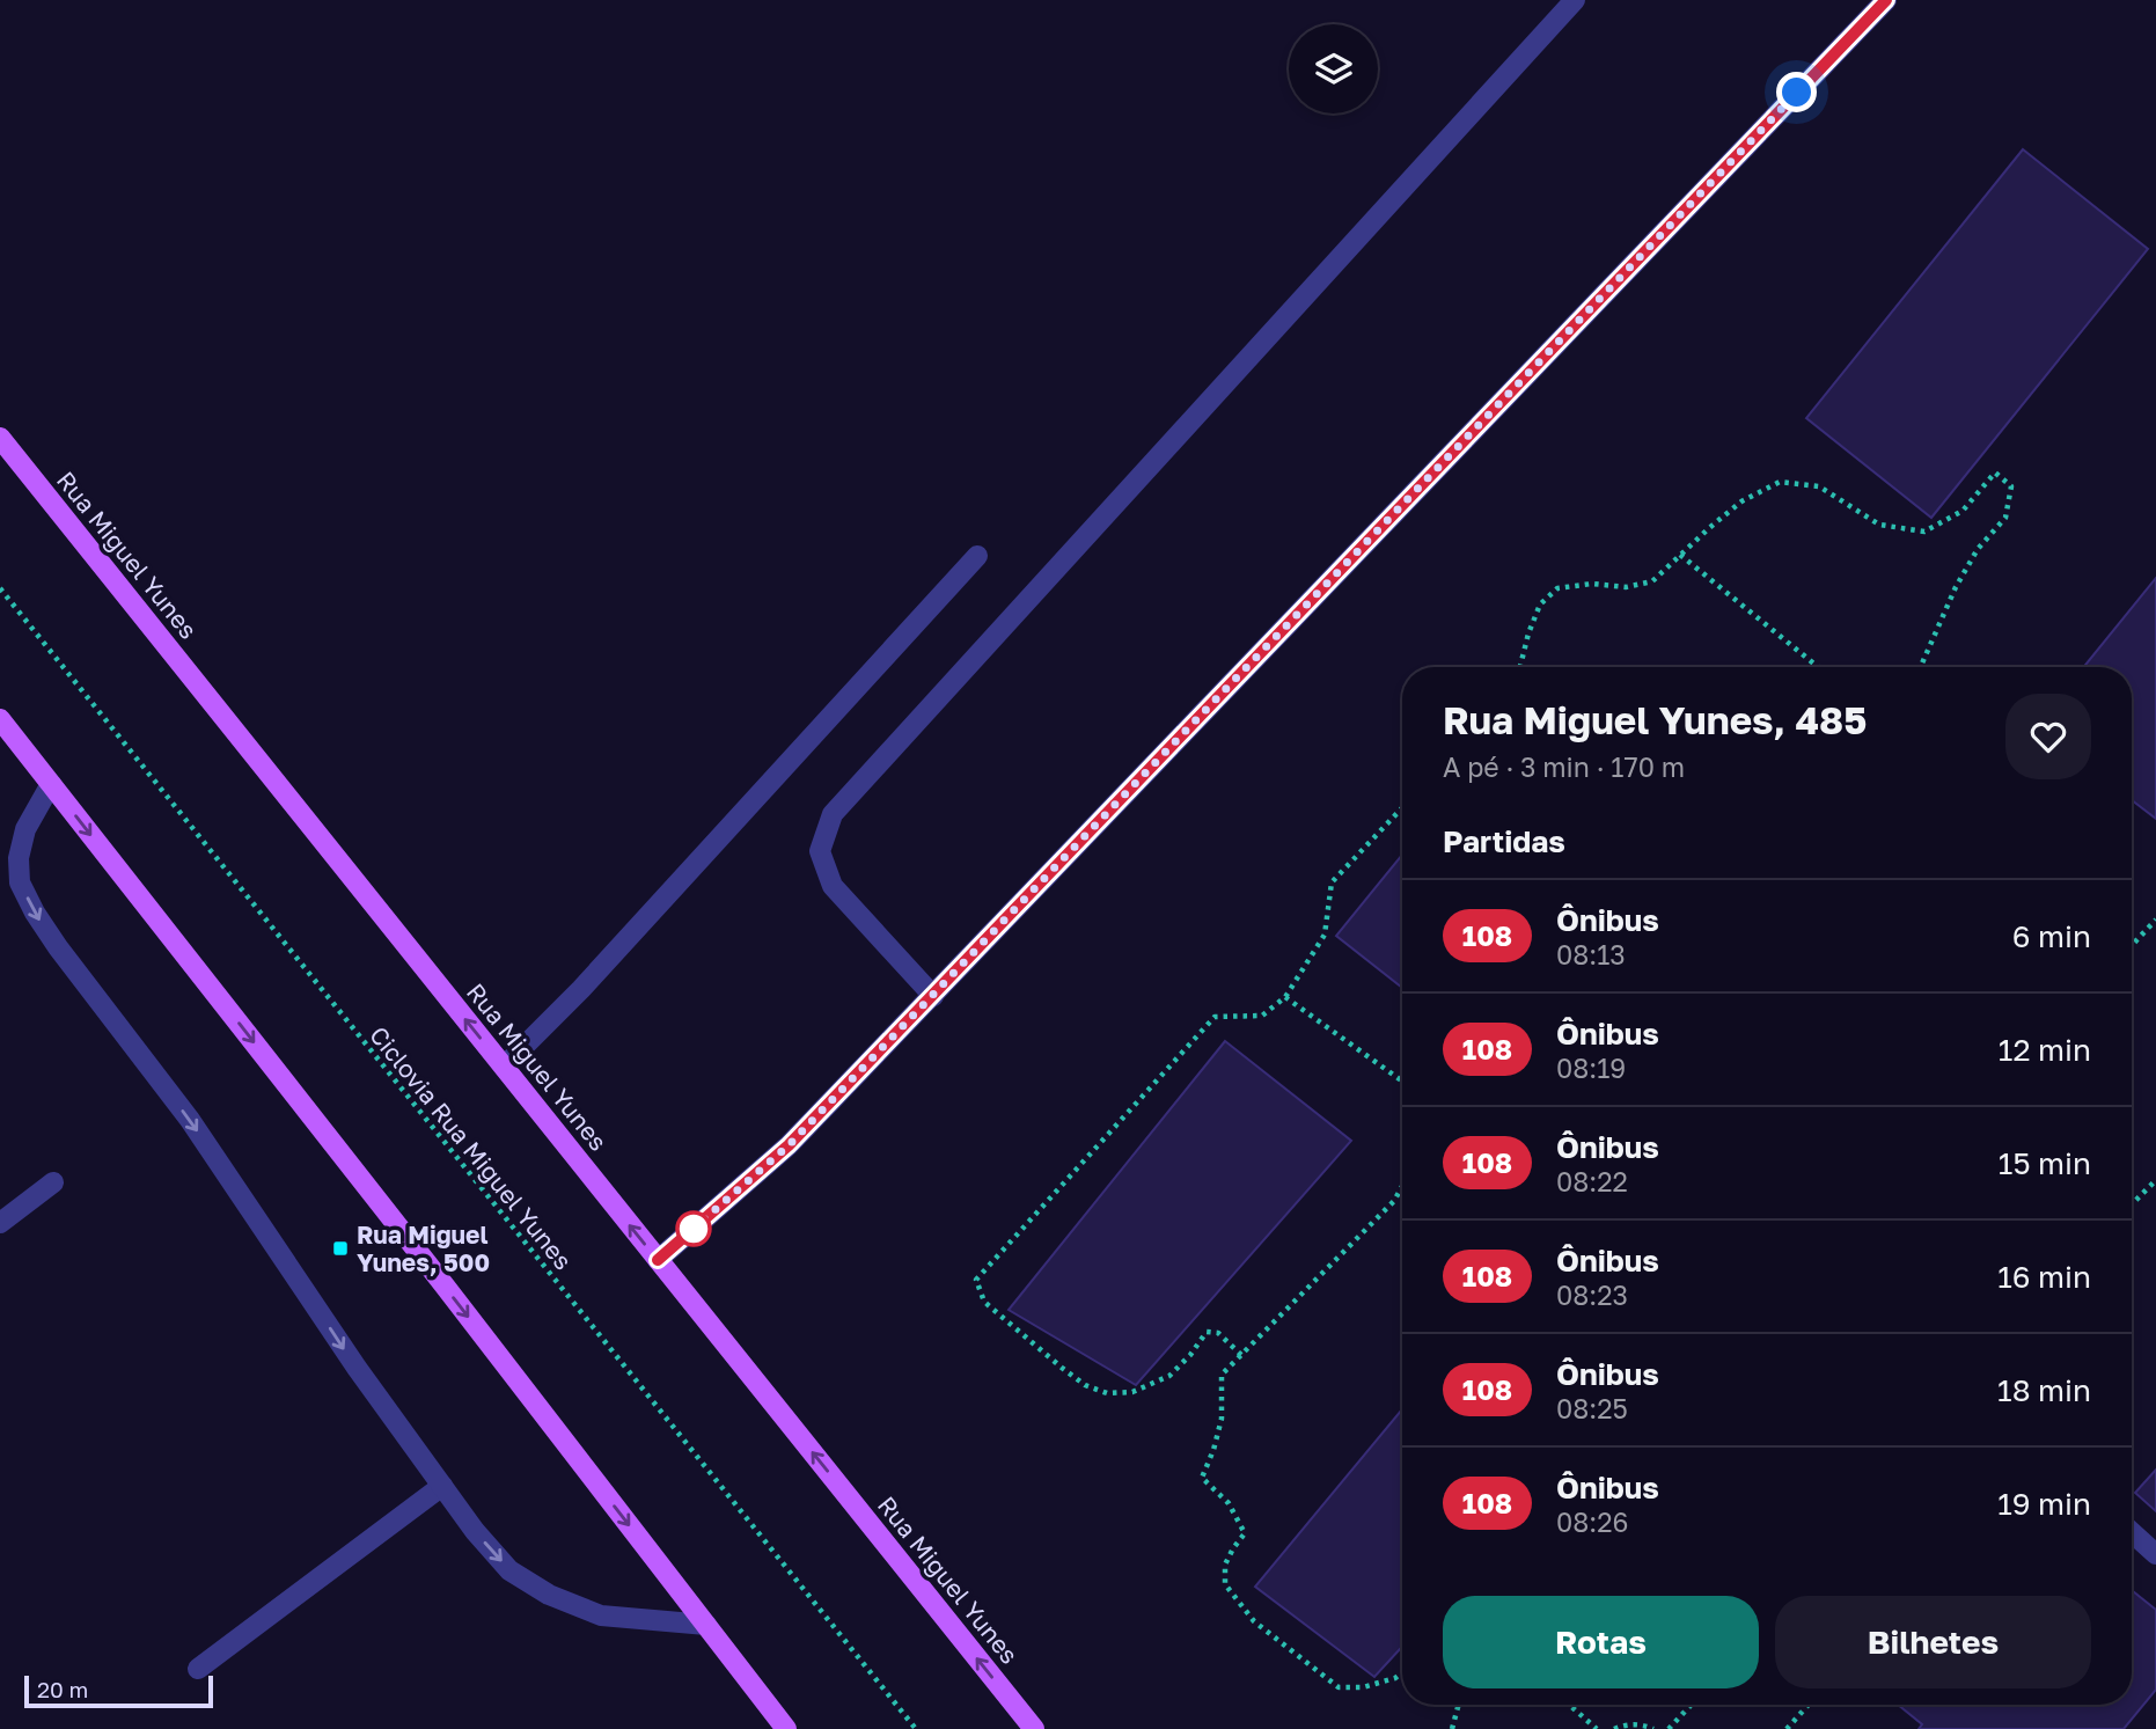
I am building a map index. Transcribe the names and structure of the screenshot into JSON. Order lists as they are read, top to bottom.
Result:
{
  "streets": {
    "main road": ["Rua Miguel Yunes"],
    "path": ["Ciclovia Rua Miguel Yunes"]
  },
  "places": {
    "transit": ["Rua Miguel Yunes, 500"]
  },
  "lines": ["bus line 108"],
  "scale_bar": "20 m",
  "page": {
    "heading": [
      ["Rua Miguel Yunes, 485", "A pé · 3 min · 170 m"],
      "Partidas"
    ],
    "list": [
      {
        "mark": "108",
        "name": "Ônibus",
        "note": "08:13",
        "value": "6 min"
      },
      {
        "mark": "108",
        "name": "Ônibus",
        "note": "08:19",
        "value": "12 min"
      },
      {
        "mark": "108",
        "name": "Ônibus",
        "note": "08:22",
        "value": "15 min"
      },
      {
        "mark": "108",
        "name": "Ônibus",
        "note": "08:23",
        "value": "16 min"
      },
      {
        "mark": "108",
        "name": "Ônibus",
        "note": "08:25",
        "value": "18 min"
      },
      {
        "mark": "108",
        "name": "Ônibus",
        "note": "08:26",
        "value": "19 min"
      }
    ],
    "buttons": ["Rotas", "Bilhetes"],
    "scale": "20 m"
  }
}
